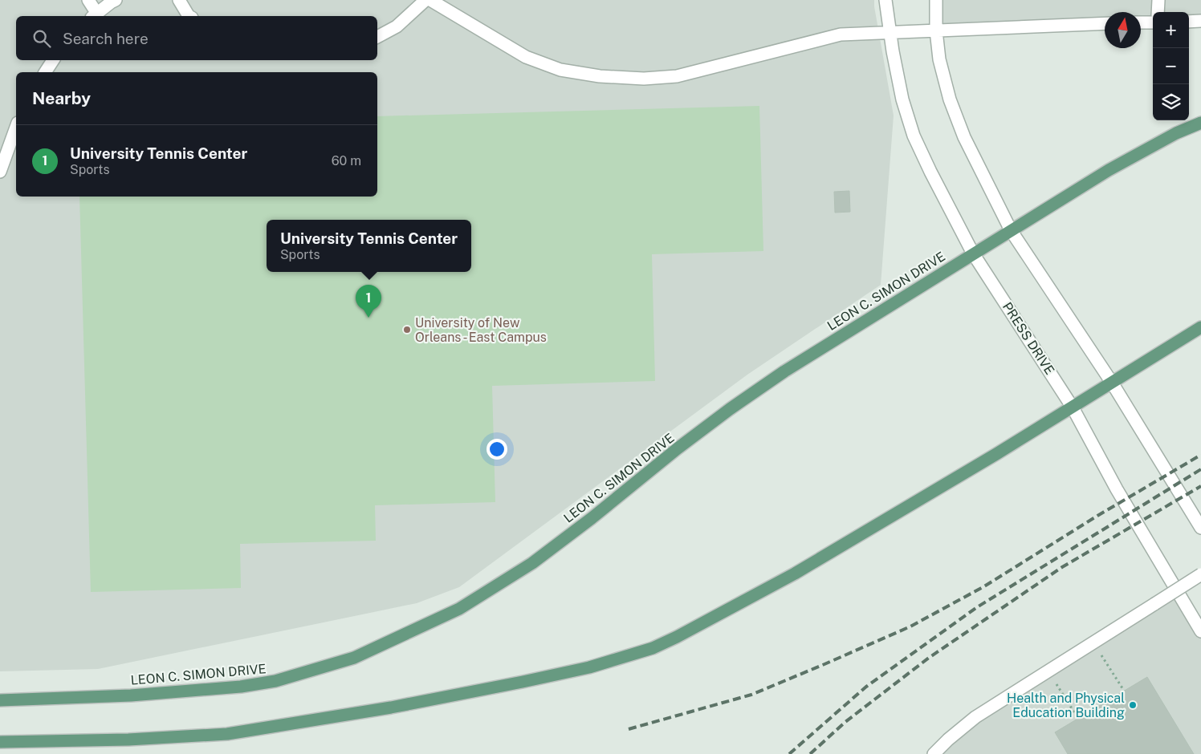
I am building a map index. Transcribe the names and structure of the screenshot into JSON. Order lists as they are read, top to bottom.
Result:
{
  "streets": {
    "main road": ["LEON C. SIMON DRIVE"],
    "street": ["PRESS DRIVE"]
  },
  "crossings": [
    ["LEON C. SIMON DRIVE", "PRESS DRIVE"]
  ],
  "places": ["University of New Orleans - East Campus", "Health and Physical Education Building"],
  "north": "top",
  "page": {
    "map_buttons": ["+", "−"],
    "search": "Search here",
    "heading": "Nearby",
    "list": [
      {
        "mark": "1",
        "name": "University Tennis Center",
        "note": "Sports",
        "value": "60 m"
      }
    ],
    "popup": ["University Tennis Center", "Sports"],
    "pins": "1"
  }
}
